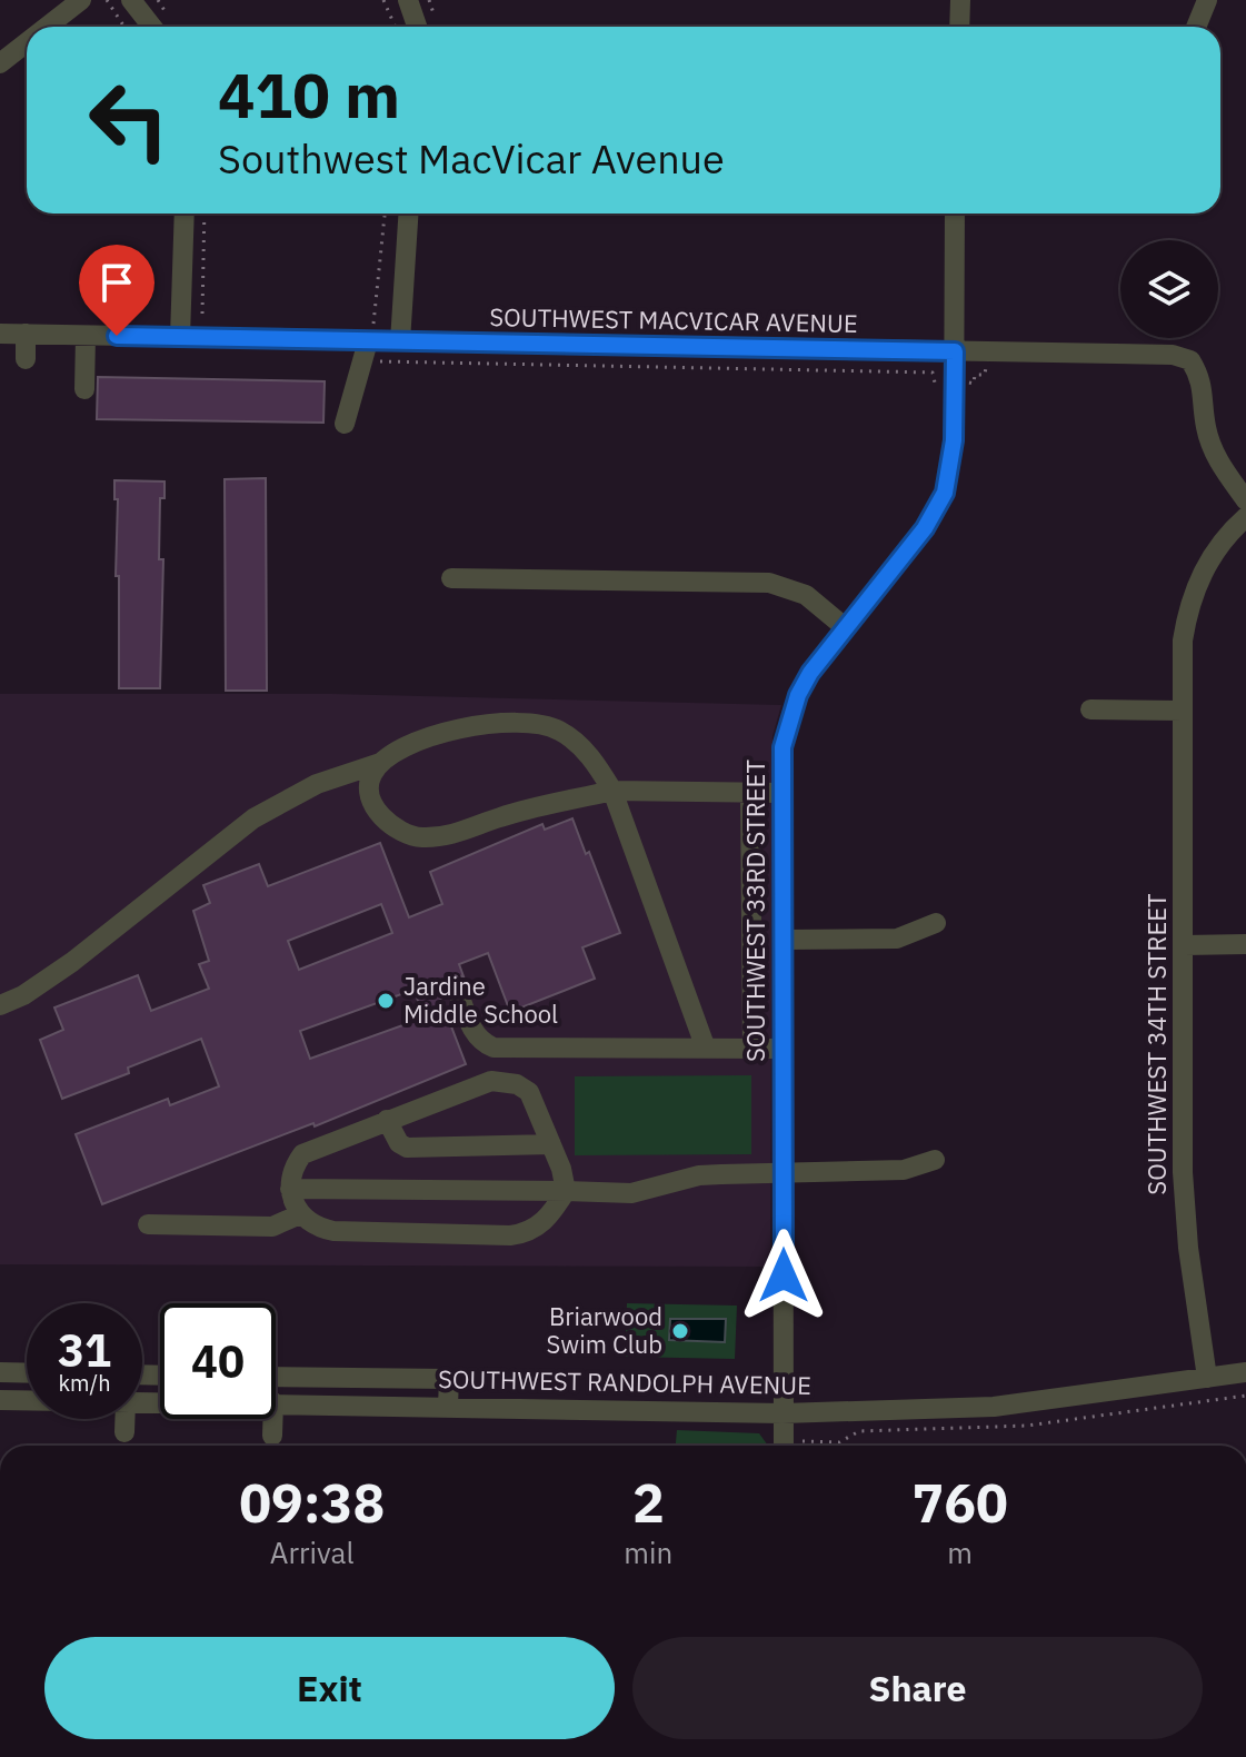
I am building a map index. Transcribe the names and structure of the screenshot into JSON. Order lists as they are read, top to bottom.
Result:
{
  "streets": {
    "street": [
      "SOUTHWEST MACVICAR AVENUE",
      "SOUTHWEST 33RD STREET",
      "SOUTHWEST 34TH STREET",
      "SOUTHWEST RANDOLPH AVENUE"
    ]
  },
  "crossings": [
    ["SOUTHWEST MACVICAR AVENUE", "SOUTHWEST 33RD STREET"],
    ["SOUTHWEST 33RD STREET", "SOUTHWEST RANDOLPH AVENUE"],
    ["SOUTHWEST 34TH STREET", "SOUTHWEST RANDOLPH AVENUE"]
  ],
  "places": ["Jardine Middle School", "Briarwood Swim Club"],
  "page": {
    "turn": ["410 m", "Southwest MacVicar Avenue"],
    "speed": "31 km/h",
    "limit": "40",
    "eta": [
      "09:38",
      "Arrival",
      "2",
      "min",
      "760",
      "m"
    ],
    "buttons": ["Exit", "Share"]
  }
}
